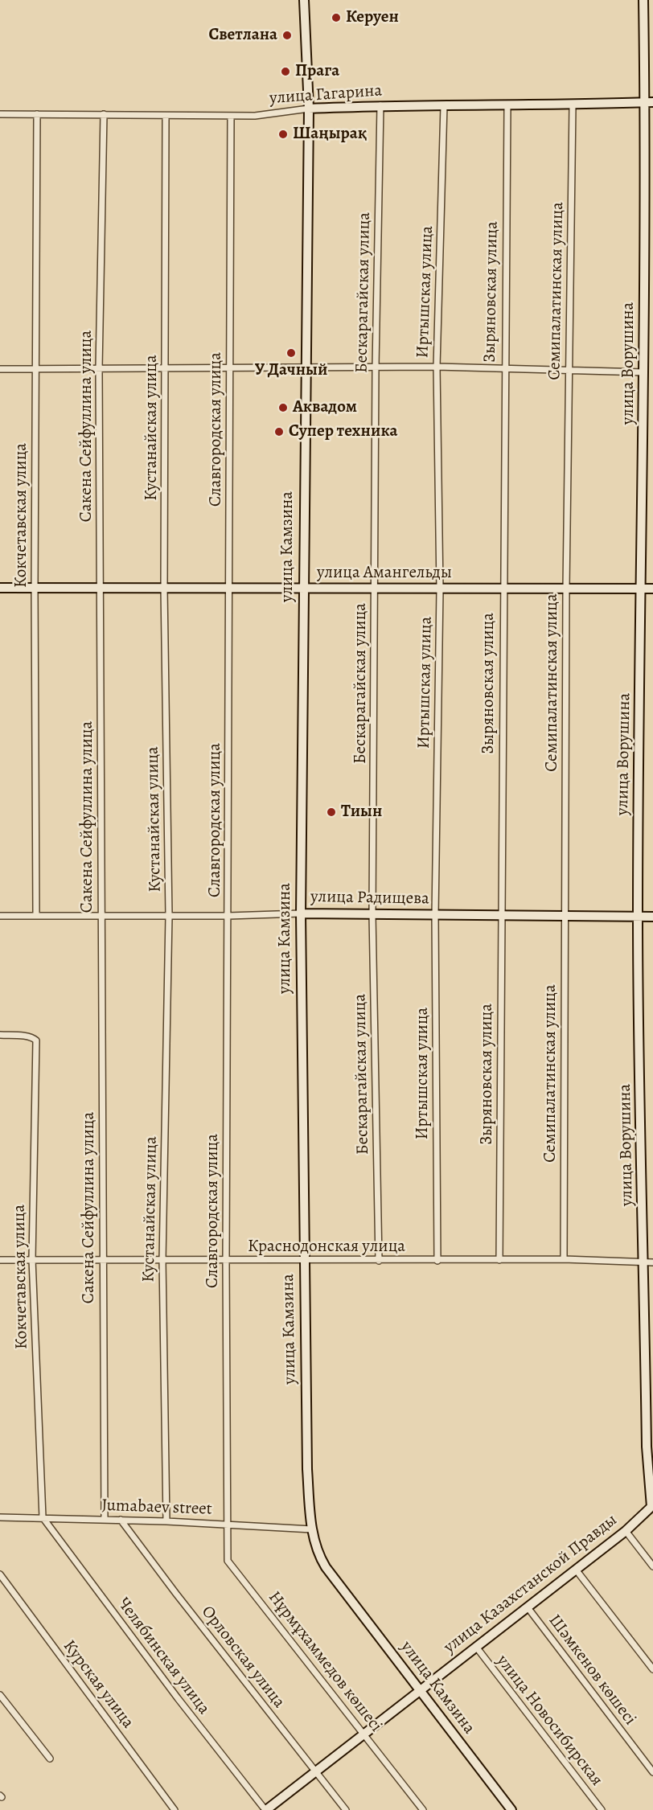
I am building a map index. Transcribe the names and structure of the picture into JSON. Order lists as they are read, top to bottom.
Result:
{
  "streets": {
    "street": [
      "улица Гагарина",
      "Семипалатинская улица",
      "Иртышская улица",
      "Зыряновская улица",
      "Бескарагайская улица",
      "улица Ворушина",
      "Сакена Сейфуллина улица",
      "Кустанайская улица",
      "Славгородская улица",
      "Кокчетавская улица",
      "улица Камзина",
      "улица Амангельды",
      "улица Радищева",
      "Краснодонская улица",
      "Jumabaev street",
      "улица Казахстанской Правды",
      "Челябинская улица",
      "Орловская улица",
      "Нұрмұхаммедов көшесі",
      "Шәмкенов көшесі",
      "Курская улица",
      "улица Новосибирская"
    ]
  },
  "crossings": [
    ["улица Гагарина", "Семипалатинская улица"],
    ["улица Гагарина", "Иртышская улица"],
    ["улица Гагарина", "Зыряновская улица"],
    ["улица Гагарина", "Бескарагайская улица"],
    ["улица Гагарина", "улица Ворушина"],
    ["улица Гагарина", "Сакена Сейфуллина улица"],
    ["улица Гагарина", "Кустанайская улица"],
    ["улица Гагарина", "Славгородская улица"],
    ["улица Гагарина", "Кокчетавская улица"],
    ["улица Гагарина", "улица Камзина"],
    ["Семипалатинская улица", "улица Амангельды"],
    ["Семипалатинская улица", "улица Радищева"],
    ["Семипалатинская улица", "Краснодонская улица"],
    ["Иртышская улица", "улица Амангельды"],
    ["Иртышская улица", "улица Радищева"],
    ["Иртышская улица", "Краснодонская улица"],
    ["Зыряновская улица", "улица Амангельды"],
    ["Зыряновская улица", "улица Радищева"],
    ["Зыряновская улица", "Краснодонская улица"],
    ["Бескарагайская улица", "улица Амангельды"],
    ["Бескарагайская улица", "улица Радищева"],
    ["Бескарагайская улица", "Краснодонская улица"],
    ["улица Ворушина", "улица Амангельды"],
    ["улица Ворушина", "улица Радищева"],
    ["улица Ворушина", "Краснодонская улица"],
    ["улица Ворушина", "улица Казахстанской Правды"],
    ["Сакена Сейфуллина улица", "улица Амангельды"],
    ["Сакена Сейфуллина улица", "улица Радищева"],
    ["Сакена Сейфуллина улица", "Краснодонская улица"],
    ["Сакена Сейфуллина улица", "Jumabaev street"],
    ["Кустанайская улица", "улица Амангельды"],
    ["Кустанайская улица", "улица Радищева"],
    ["Кустанайская улица", "Краснодонская улица"],
    ["Кустанайская улица", "Jumabaev street"],
    ["Славгородская улица", "улица Амангельды"],
    ["Славгородская улица", "улица Радищева"],
    ["Славгородская улица", "Краснодонская улица"],
    ["Славгородская улица", "Jumabaev street"],
    ["Славгородская улица", "Нұрмұхаммедов көшесі"],
    ["Кокчетавская улица", "улица Амангельды"],
    ["Кокчетавская улица", "улица Радищева"],
    ["Кокчетавская улица", "Краснодонская улица"],
    ["Кокчетавская улица", "Jumabaev street"],
    ["Кокчетавская улица", "Челябинская улица"],
    ["улица Камзина", "улица Амангельды"],
    ["улица Камзина", "улица Радищева"],
    ["улица Камзина", "Краснодонская улица"],
    ["улица Камзина", "Jumabaev street"],
    ["улица Камзина", "улица Казахстанской Правды"],
    ["Jumabaev street", "Челябинская улица"],
    ["Jumabaev street", "Орловская улица"],
    ["Jumabaev street", "Нұрмұхаммедов көшесі"],
    ["улица Казахстанской Правды", "Челябинская улица"],
    ["улица Казахстанской Правды", "Орловская улица"],
    ["улица Казахстанской Правды", "Нұрмұхаммедов көшесі"],
    ["улица Казахстанской Правды", "Шәмкенов көшесі"],
    ["улица Казахстанской Правды", "улица Новосибирская"]
  ],
  "places": [
    "Керуен",
    "Светлана",
    "Прага",
    "Шаңырақ",
    "У Дачный",
    "Аквадом",
    "Супер техника",
    "Тиын"
  ]
}
